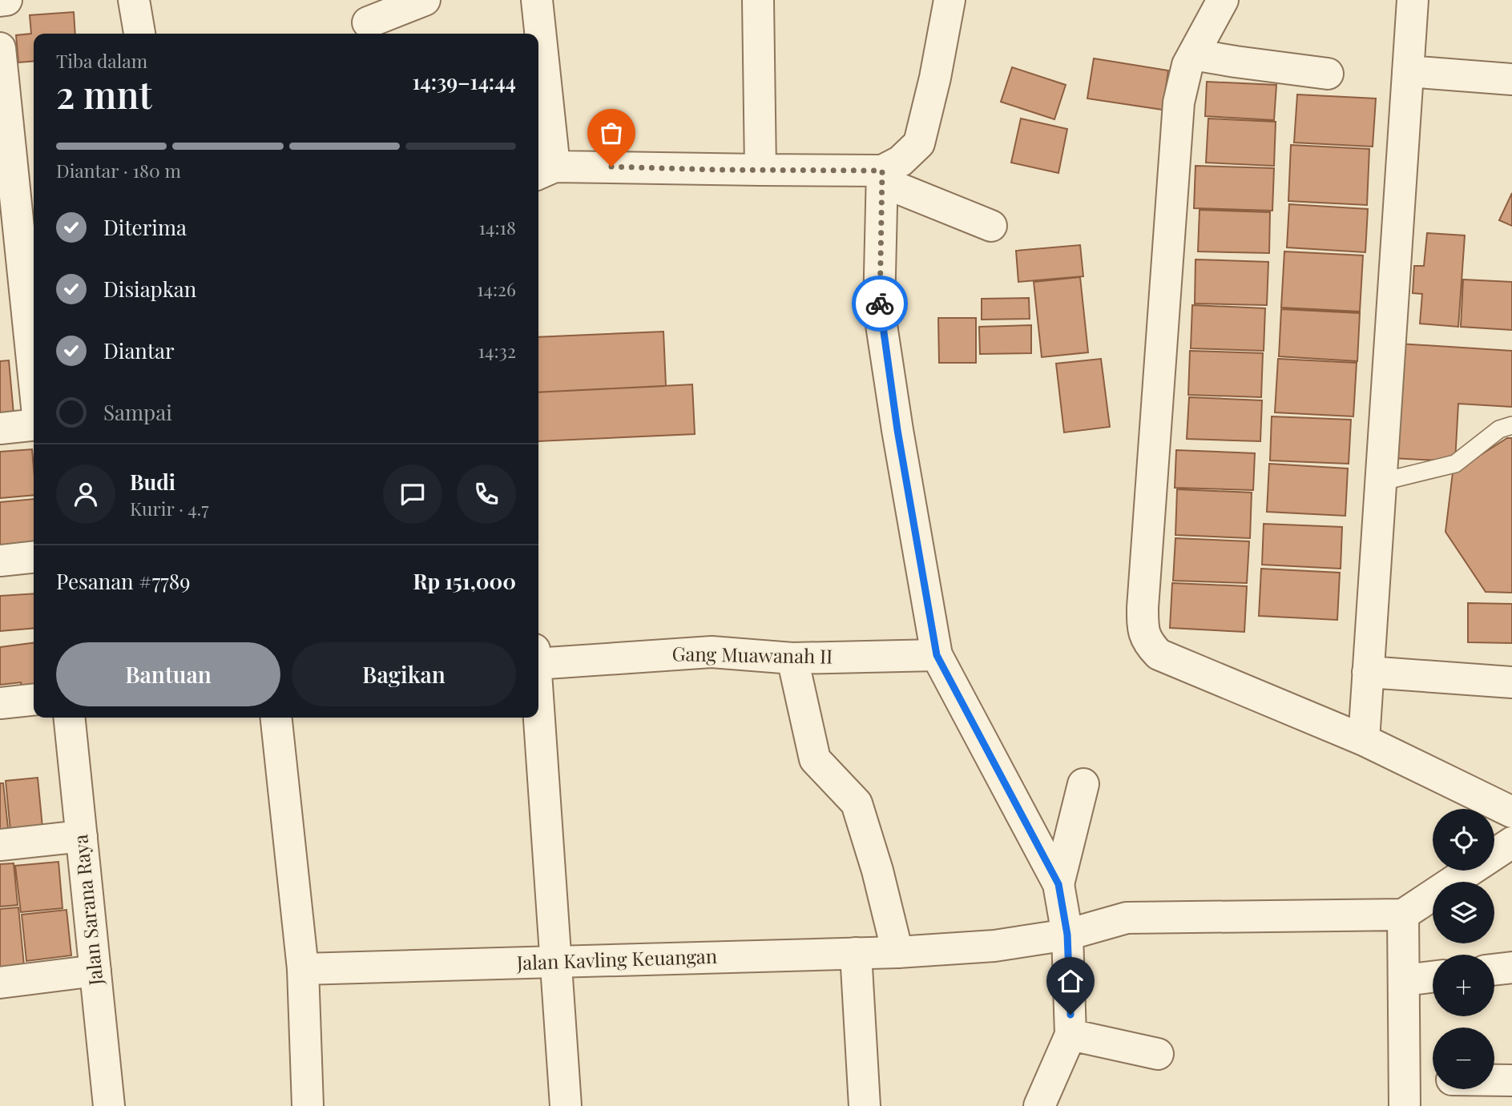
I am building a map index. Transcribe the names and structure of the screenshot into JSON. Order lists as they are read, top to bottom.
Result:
{
  "streets": {
    "street": ["Gang Muawanah II", "Jalan Sarana Raya", "Jalan Kavling Keuangan"]
  },
  "page": {
    "heading": ["2 mnt", "Tiba dalam", "14:39–14:44"],
    "panel": [
      "Budi",
      "Kurir · 4.7",
      "Pesanan #7789",
      "Rp 151,000"
    ],
    "bar": "Diantar · 180 m",
    "list": [
      ["Diterima", "14:18"],
      ["Disiapkan", "14:26"],
      ["Diantar", "14:32"],
      "Sampai"
    ],
    "buttons": ["Bantuan", "Bagikan"],
    "map_buttons": ["+", "−"]
  }
}
